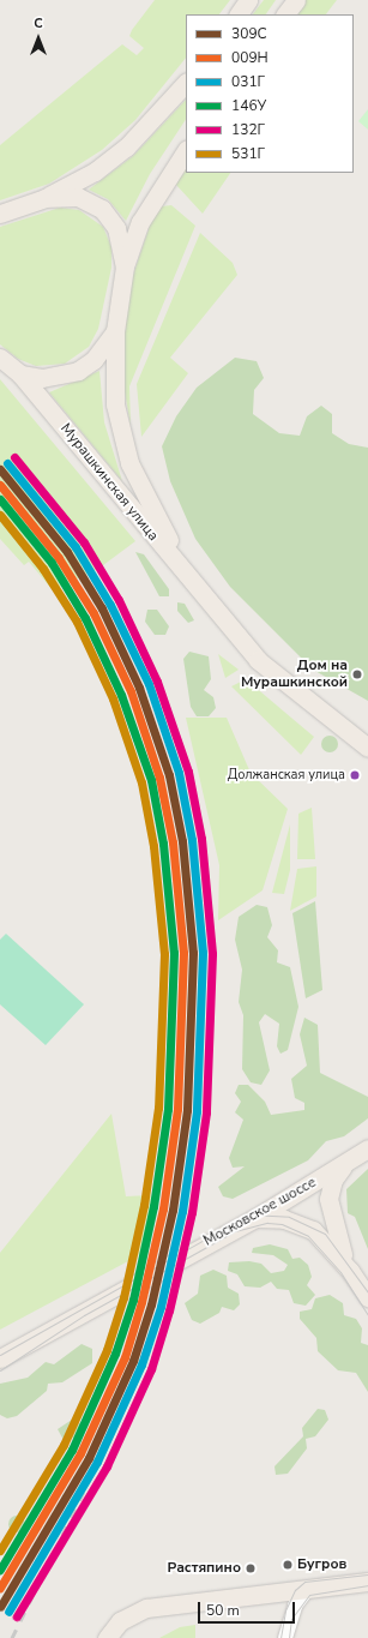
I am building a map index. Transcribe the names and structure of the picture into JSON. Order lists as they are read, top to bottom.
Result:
{
  "streets": {
    "main road": ["Мурашкинская улица", "Московское шоссе"]
  },
  "places": [
    "Дом на Мурашкинской",
    "Должанская улица",
    "Бугров",
    "Растяпино"
  ],
  "lines": [
    "transit line 132Г",
    "transit line 031Г",
    "transit line 309С",
    "transit line 009Н",
    "transit line 146У",
    "transit line 531Г"
  ],
  "legend": [
    "309С",
    "009Н",
    "031Г",
    "146У",
    "132Г",
    "531Г"
  ],
  "scale_bar": "50 m",
  "north": "top"
}
